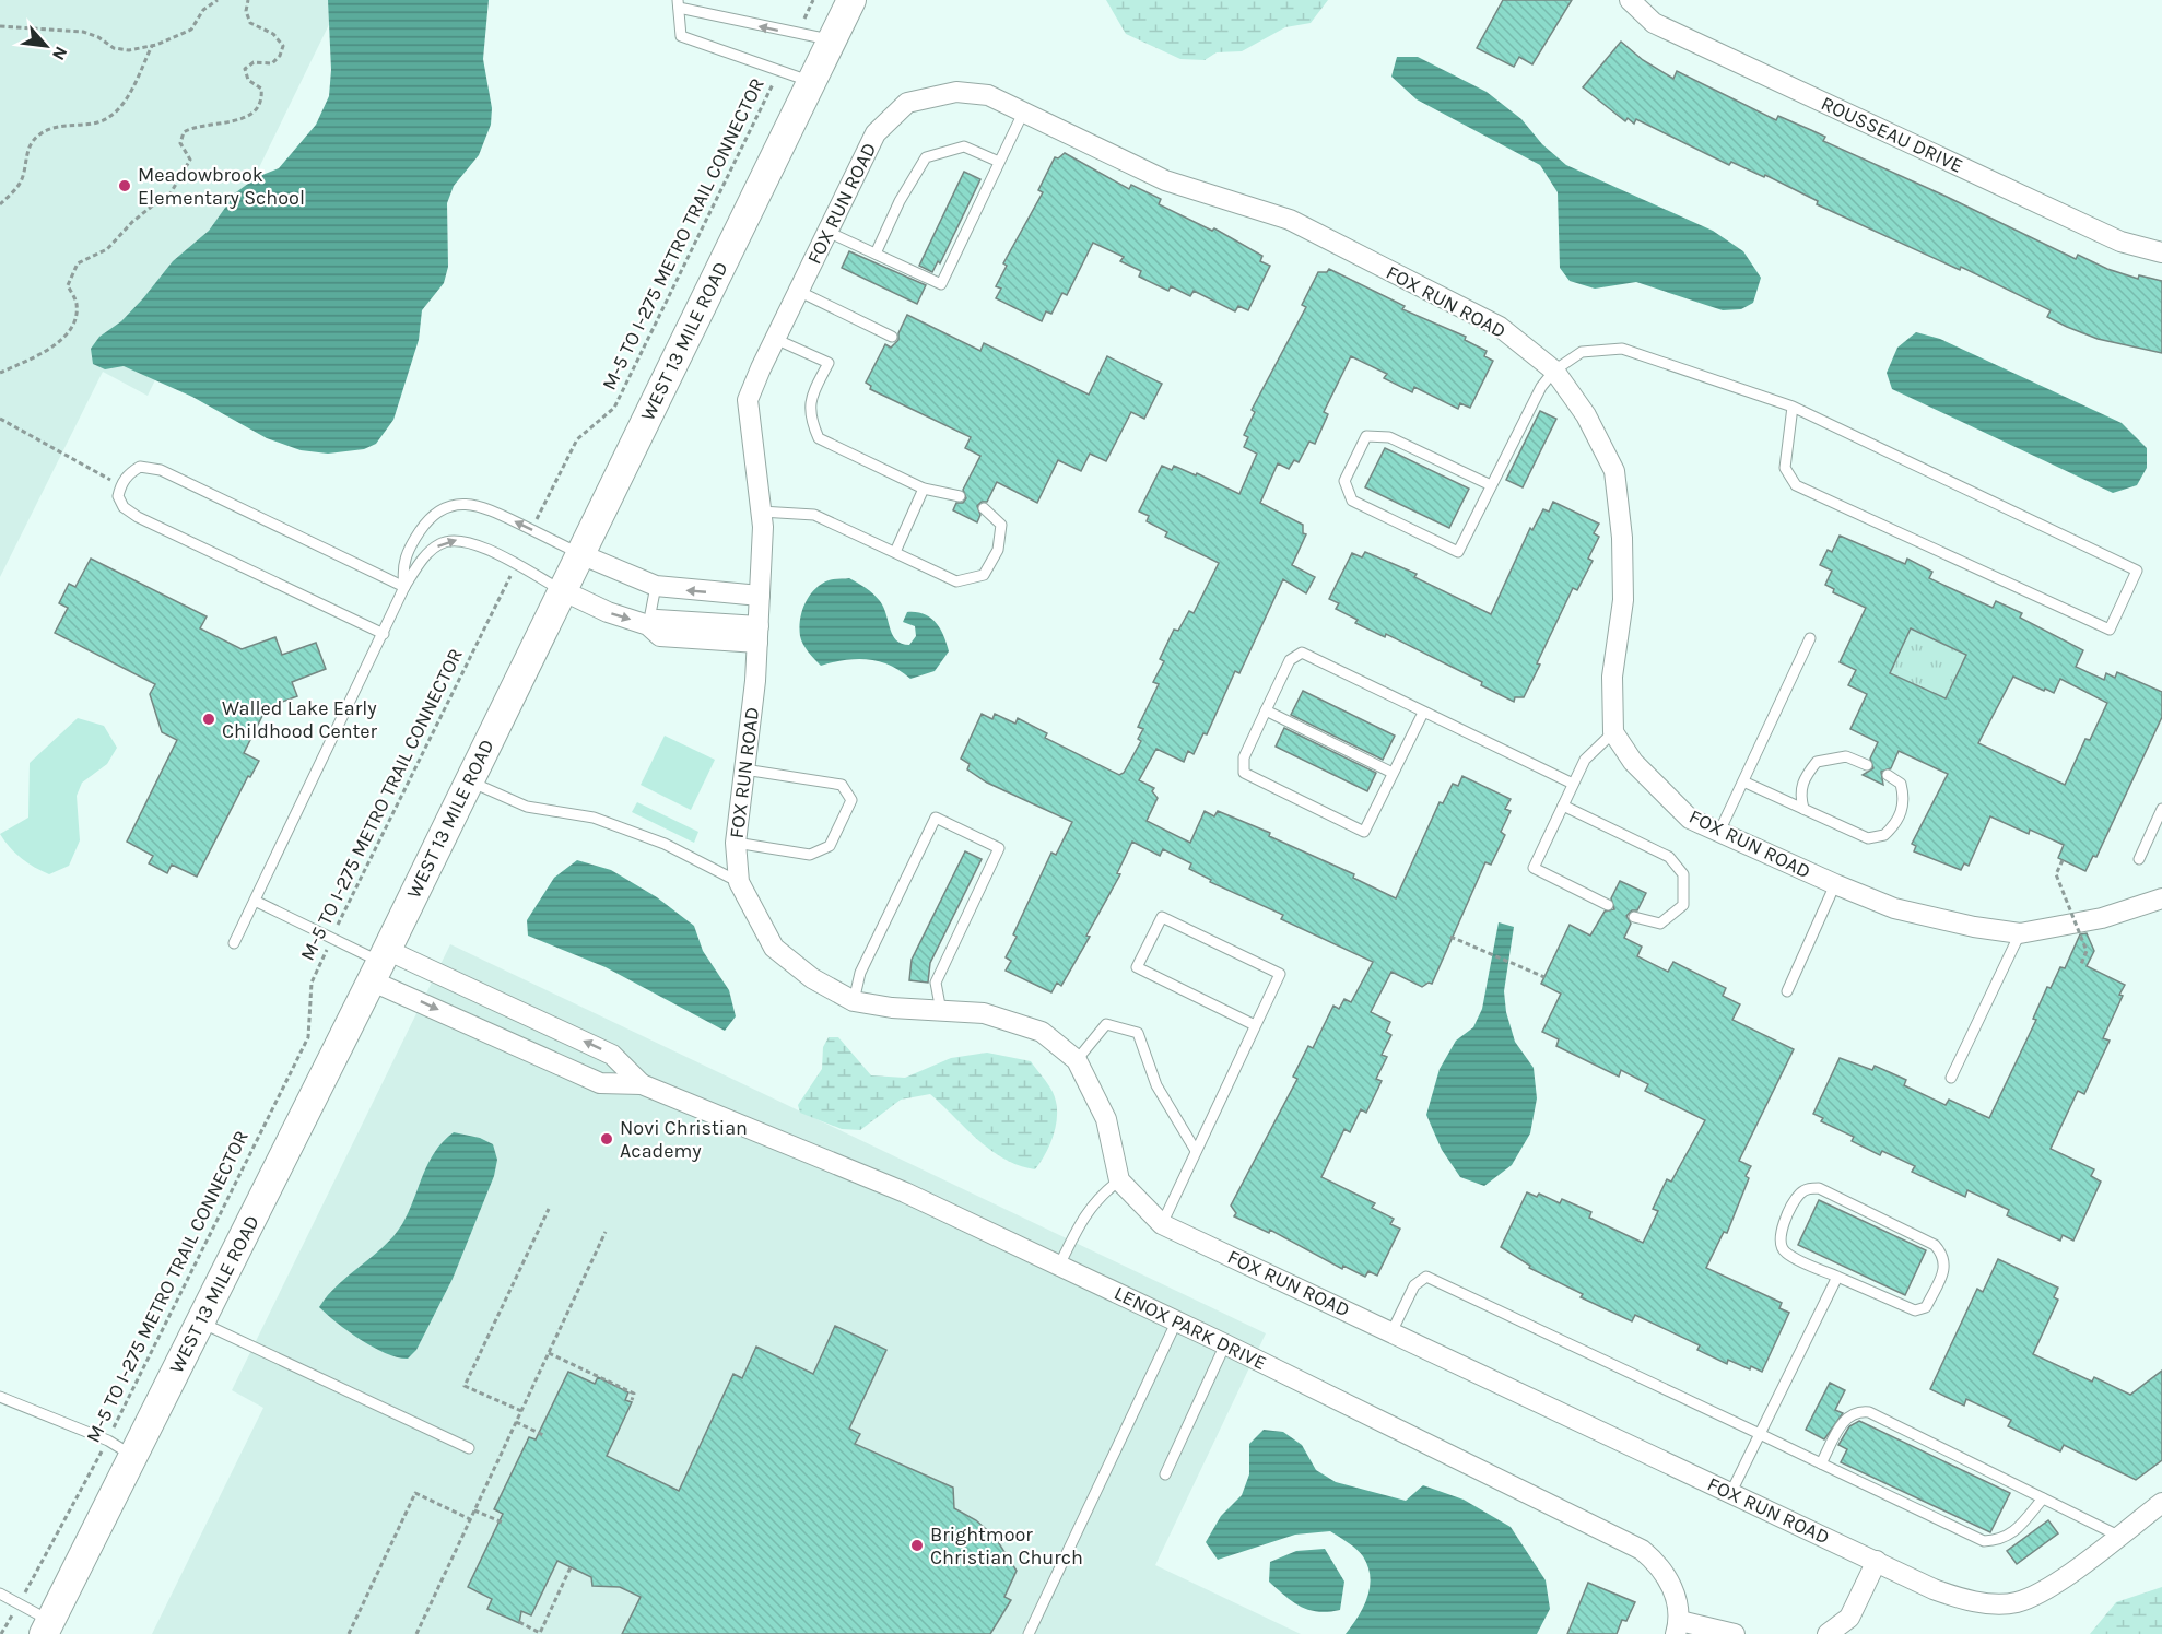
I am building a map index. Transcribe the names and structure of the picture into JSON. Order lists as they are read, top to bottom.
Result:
{
  "streets": {
    "street": [
      "ROUSSEAU DRIVE",
      "FOX RUN ROAD",
      "WEST 13 MILE ROAD",
      "LENOX PARK DRIVE"
    ],
    "path": ["M-5 TO I-275 METRO TRAIL CONNECTOR"]
  },
  "crossings": [
    ["WEST 13 MILE ROAD", "LENOX PARK DRIVE"]
  ],
  "places": [
    "Meadowbrook Elementary School",
    "Walled Lake Early Childhood Center",
    "Novi Christian Academy",
    "Brightmoor Christian Church"
  ],
  "north": "bottom right"
}
